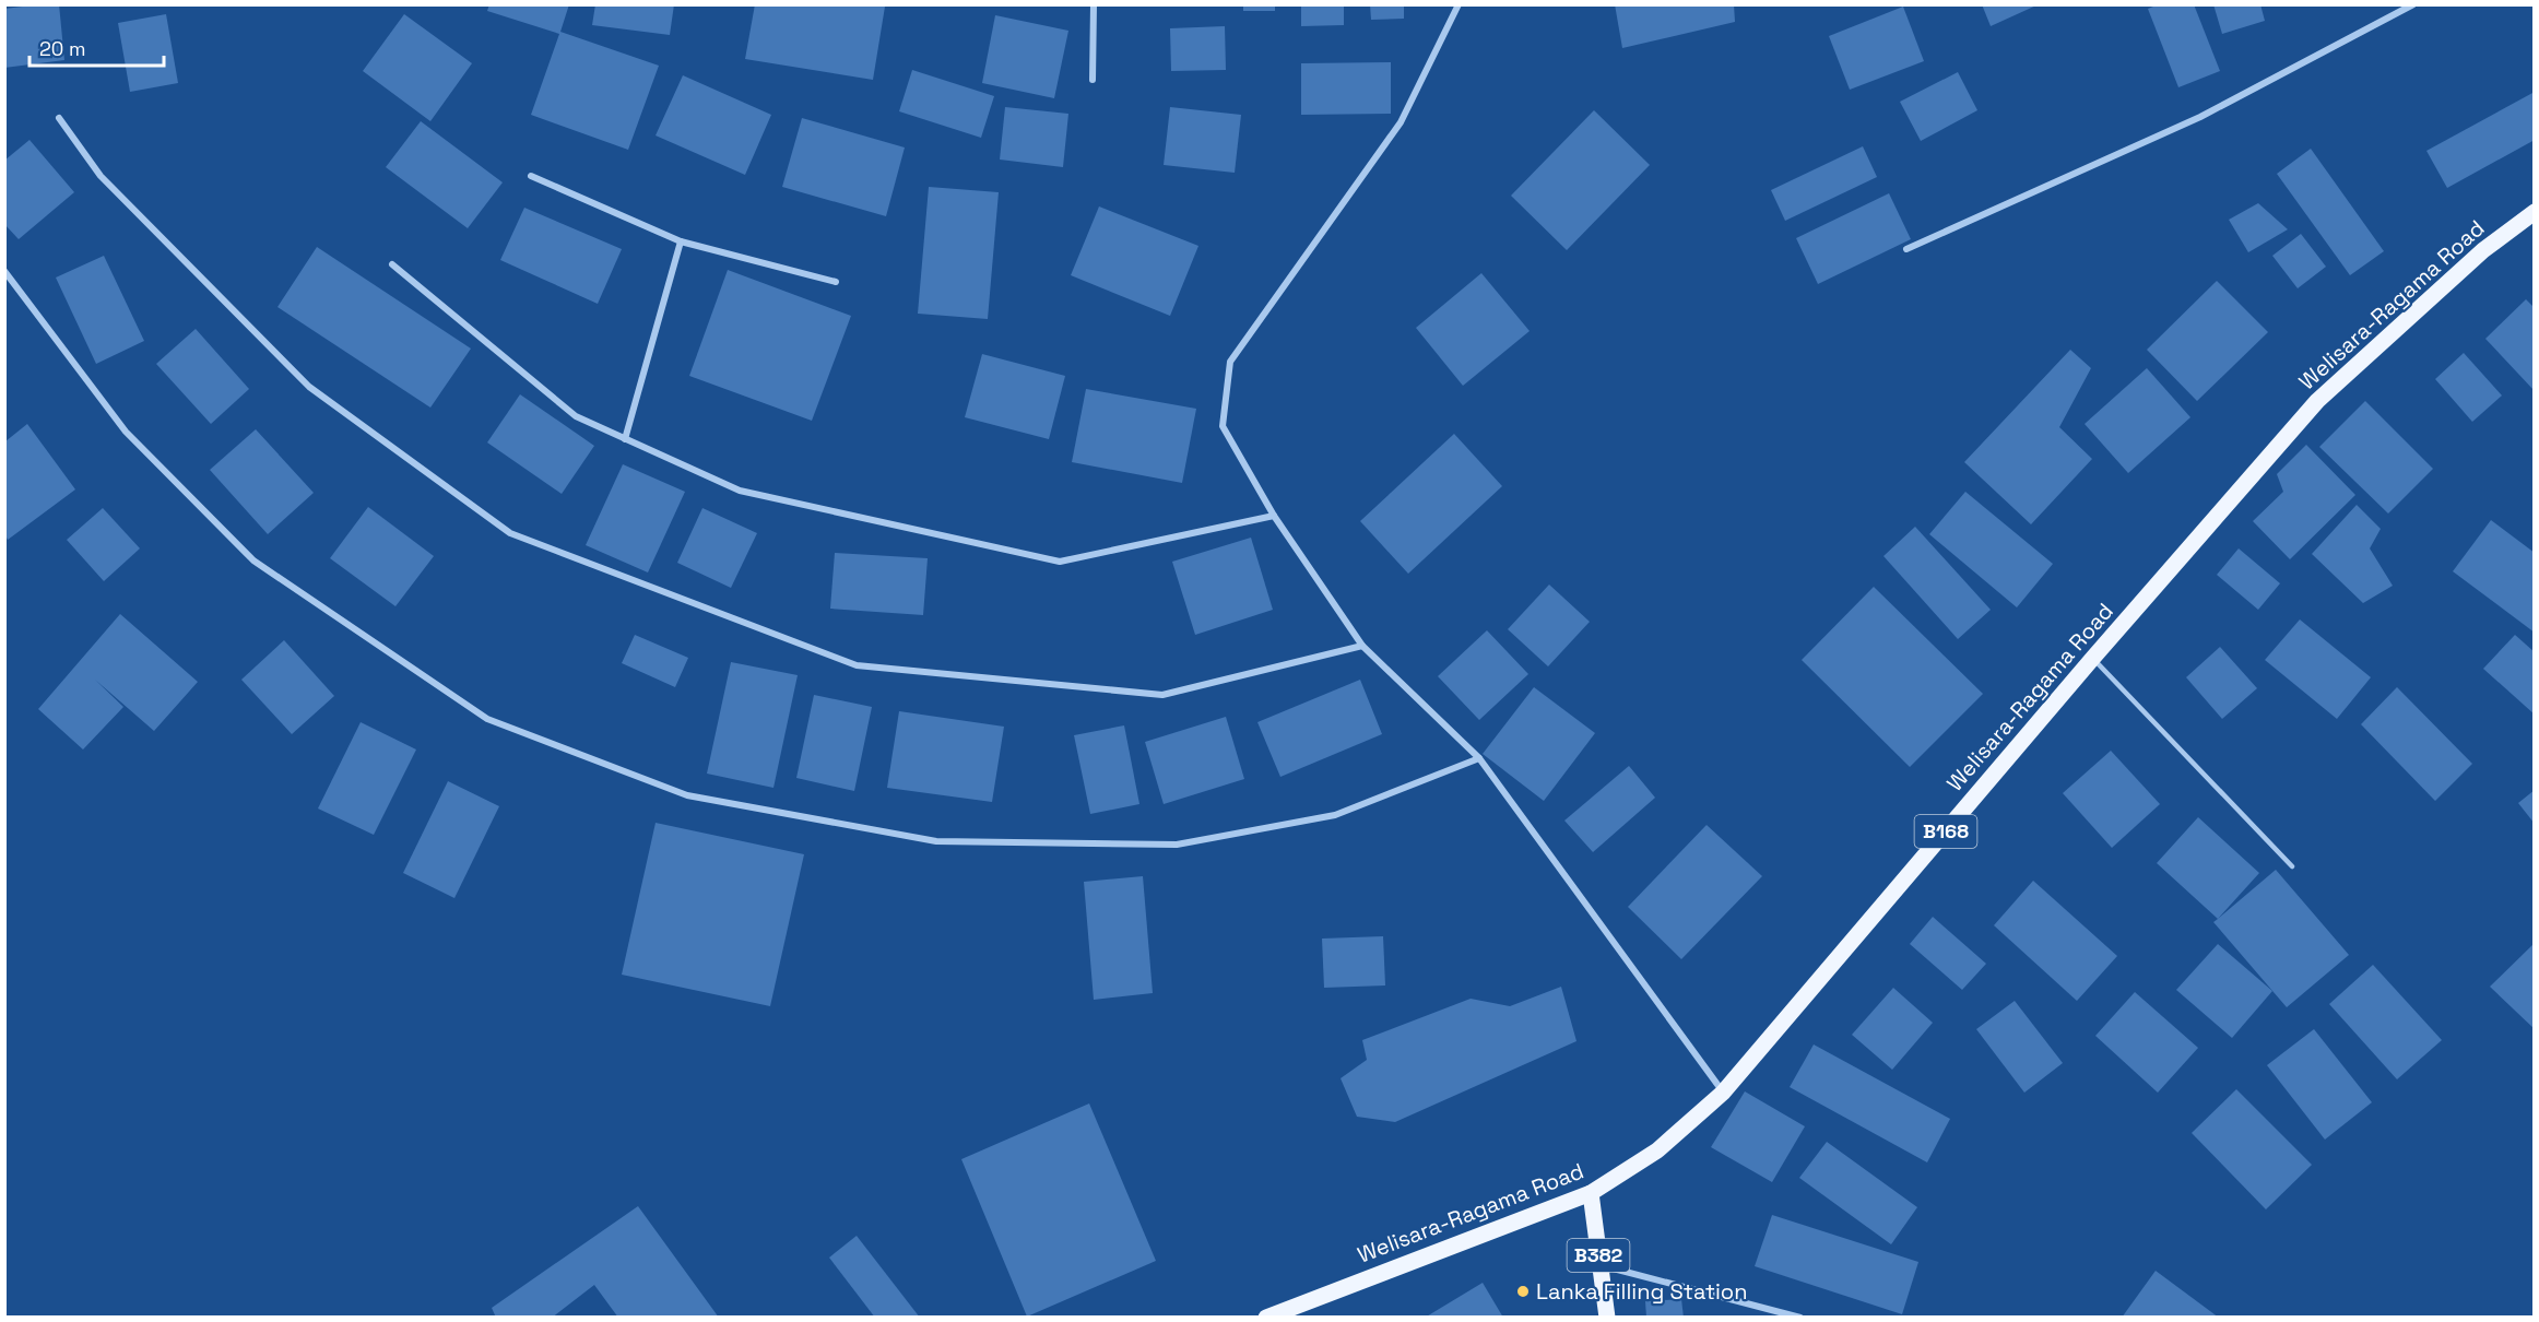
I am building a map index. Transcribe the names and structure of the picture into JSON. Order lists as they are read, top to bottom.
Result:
{
  "streets": {
    "main road": ["Welisara-Ragama Road", "B168", "B382"]
  },
  "crossings": [
    ["Welisara-Ragama Road", "B382"]
  ],
  "places": ["Lanka Filling Station"],
  "scale_bar": "20 m"
}
